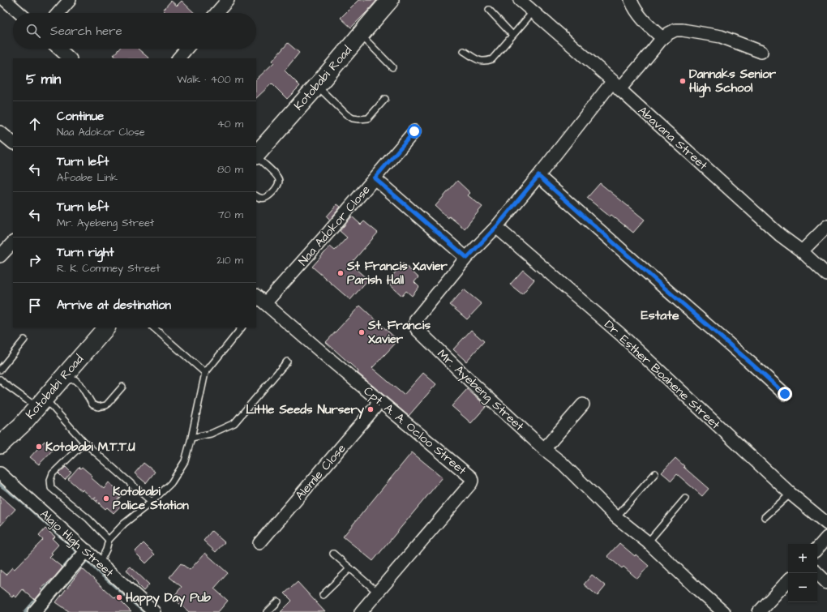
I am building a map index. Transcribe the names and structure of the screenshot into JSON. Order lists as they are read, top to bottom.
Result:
{
  "streets": {
    "street": [
      "Kotobabi Road",
      "Abavana Street",
      "Naa Adokor Close",
      "Dr. Esther Boahene Street",
      "Mr. Ayebeng Street",
      "Cpt. A. A. Ocloo Street",
      "Alemle Close",
      "Alajo High Street"
    ]
  },
  "crossings": [
    ["Abavana Street", "Mr. Ayebeng Street"],
    ["Naa Adokor Close", "Cpt. A. A. Ocloo Street"],
    ["Dr. Esther Boahene Street", "Mr. Ayebeng Street"],
    ["Cpt. A. A. Ocloo Street", "Alemle Close"]
  ],
  "districts": ["Estate"],
  "places": [
    "Dannaks Senior High School",
    "St Francis Xavier Parish Hall",
    "St. Francis Xavier",
    "Little Seeds Nursery",
    "Kotobabi M.T.T.U",
    "Kotobabi Police Station",
    "Happy Day Pub"
  ],
  "page": {
    "search": "Search here",
    "heading": ["5 min", "Walk · 400 m"],
    "list": [
      ["Continue", "Naa Adokor Close", "40 m"],
      ["Turn left", "Afoabe Link", "80 m"],
      ["Turn left", "Mr. Ayebeng Street", "70 m"],
      ["Turn right", "R. K. Commey Street", "210 m"],
      "Arrive at destination"
    ],
    "map_buttons": ["+", "−"]
  }
}
